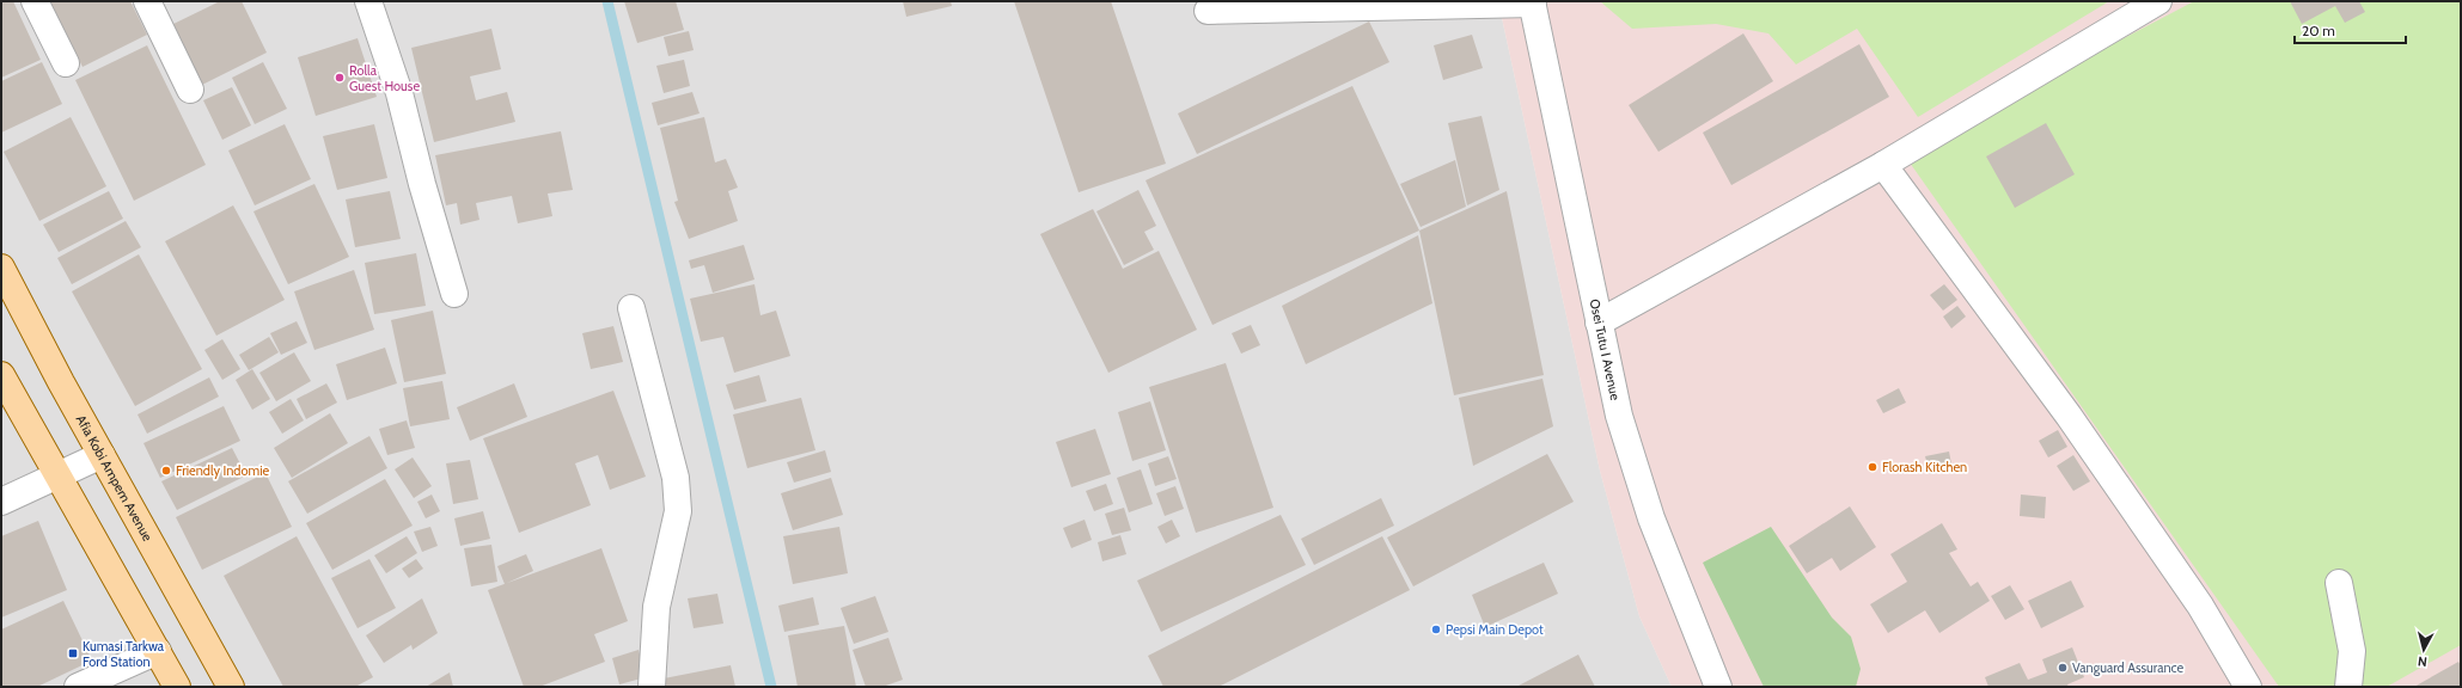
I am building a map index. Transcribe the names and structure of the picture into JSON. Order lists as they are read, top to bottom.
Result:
{
  "streets": {
    "main road": ["Afia Kobi Ampem Avenue"],
    "street": ["Osei Tutu I Avenue"]
  },
  "places": {
    "other": [
      "Rolla Guest House",
      "Florash Kitchen",
      "Friendly Indomie",
      "Pepsi Main Depot",
      "Vanguard Assurance"
    ],
    "transit": ["Kumasi Tarkwa Ford Station"]
  },
  "scale_bar": "20 m",
  "north": "bottom"
}
